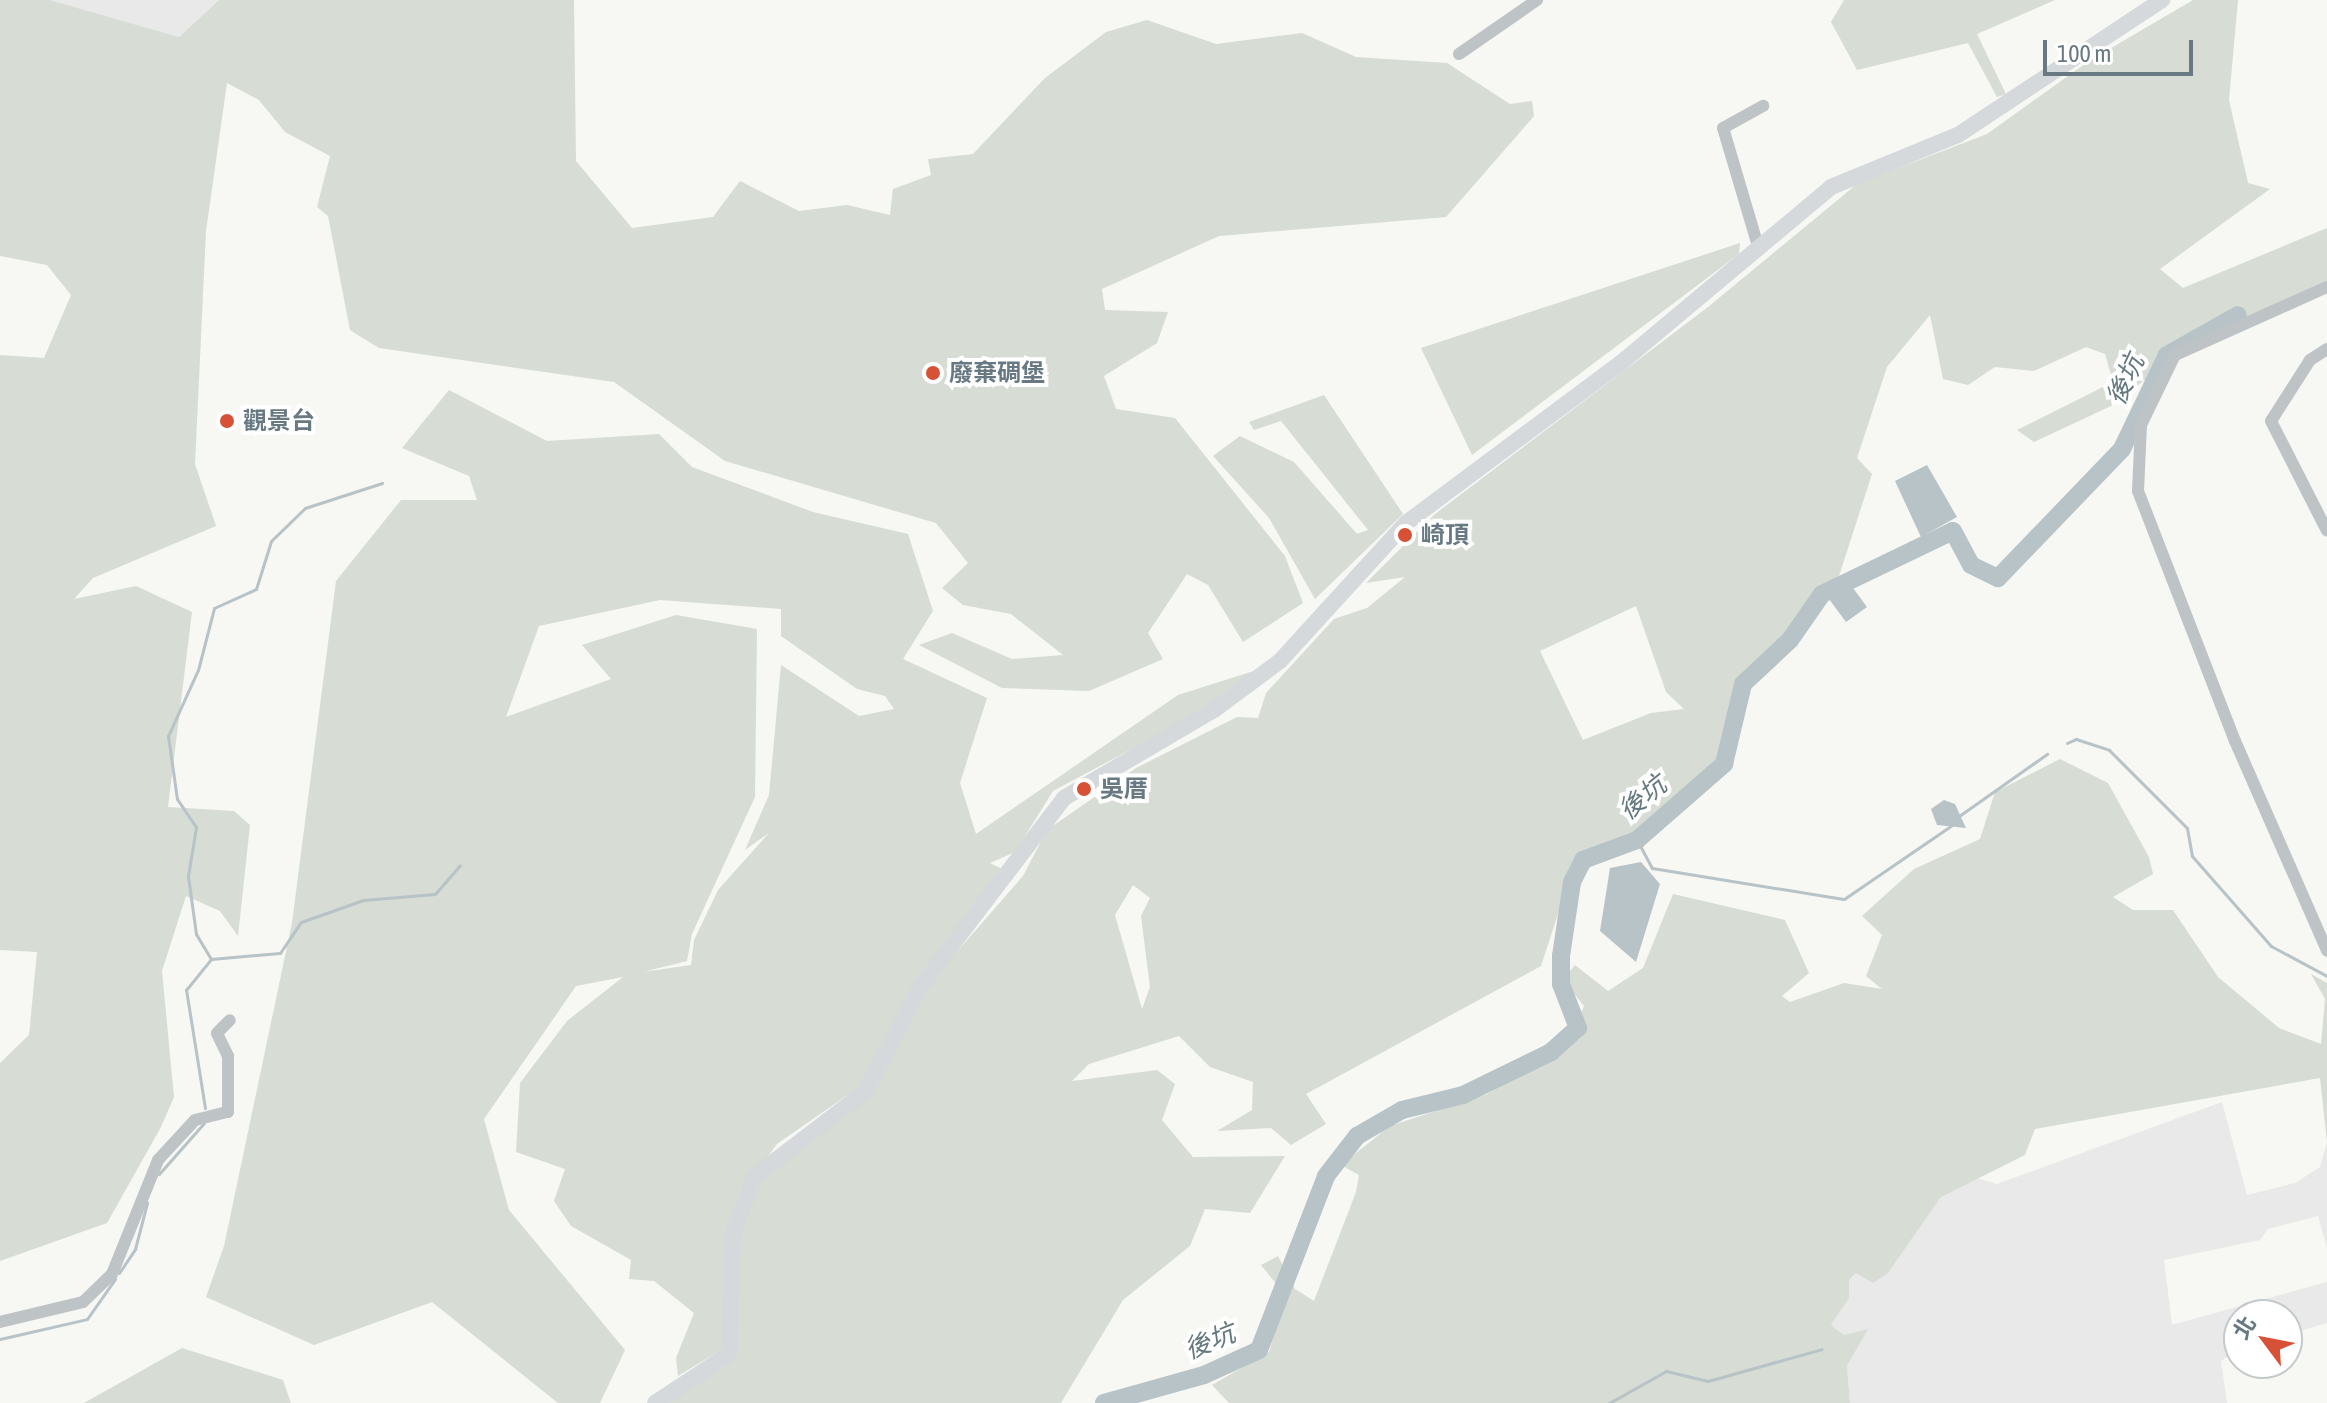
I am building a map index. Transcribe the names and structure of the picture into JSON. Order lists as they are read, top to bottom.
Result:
{
  "water": ["後坑"],
  "places": [
    "廢棄碉堡",
    "觀景台",
    "崎頂",
    "吳厝"
  ],
  "scale_bar": "100 m",
  "north": "top left"
}
